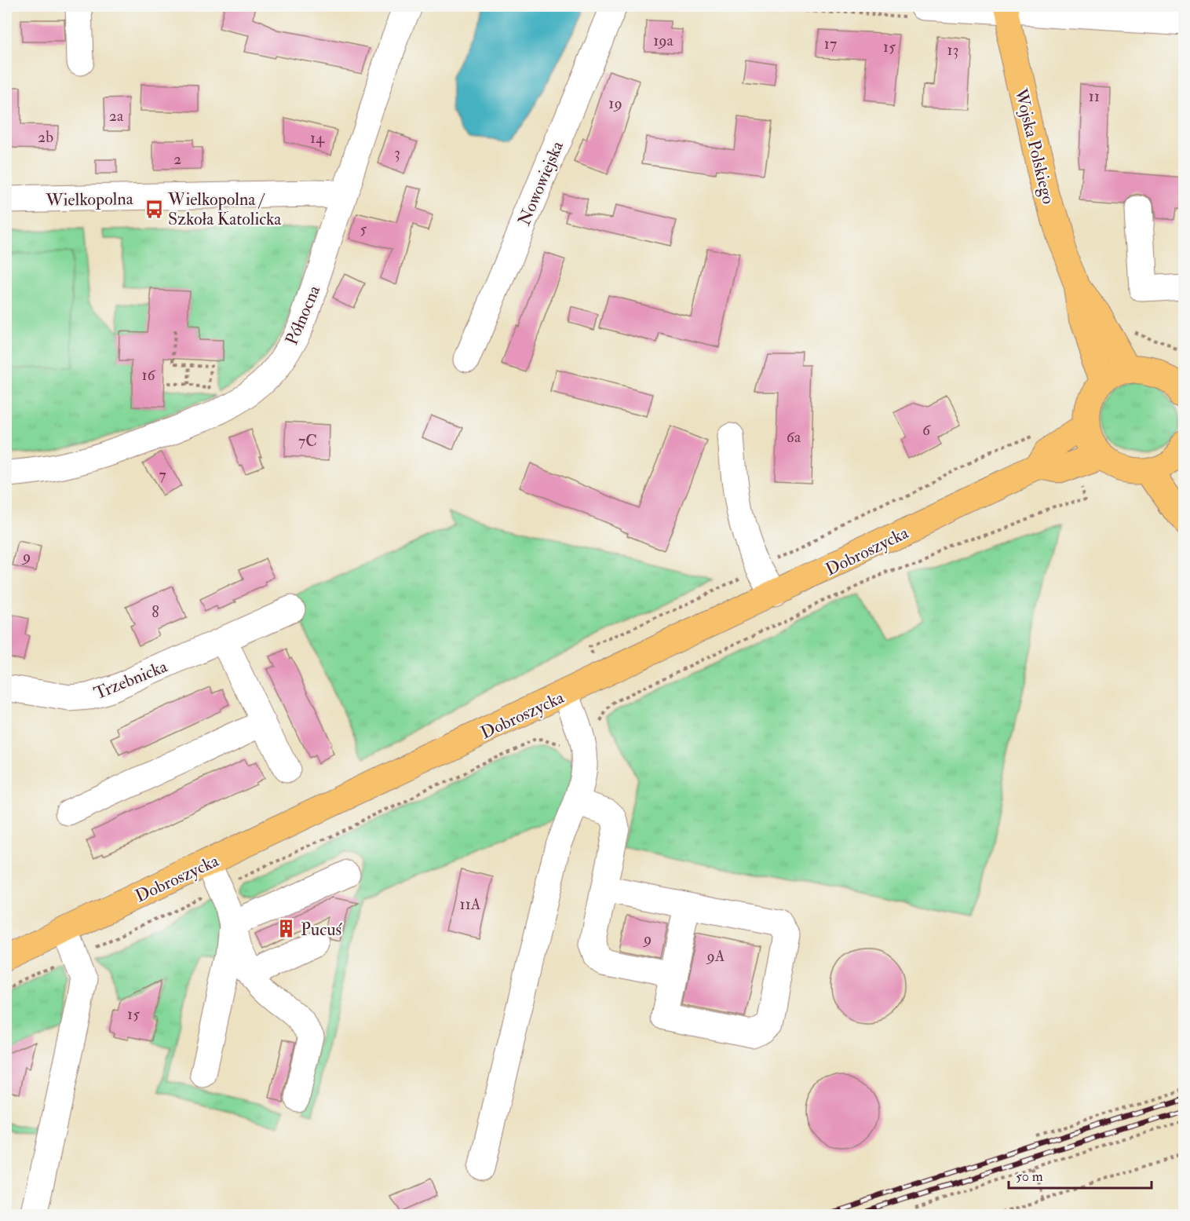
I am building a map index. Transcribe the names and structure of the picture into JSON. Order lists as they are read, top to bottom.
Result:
{
  "streets": {
    "main road": ["Wojska Polskiego", "Dobroszycka"],
    "street": [
      "Nowowiejska",
      "Wielkopolna",
      "Północna",
      "Trzebnicka"
    ]
  },
  "crossings": [
    ["Wielkopolna", "Północna"]
  ],
  "places": {
    "bus stop": ["Wielkopolna / Szkoła Katolicka"],
    "building": ["Pucuś"]
  },
  "house_numbers": [
    "19a",
    "17",
    "15",
    "13",
    "11",
    "19",
    "2a",
    "2b",
    "14",
    "3",
    "2",
    "5",
    "16",
    "6",
    "6a",
    "7C",
    "7",
    "9",
    "8",
    "11A",
    "9",
    "9A",
    "15"
  ],
  "scale_bar": "50 m"
}
